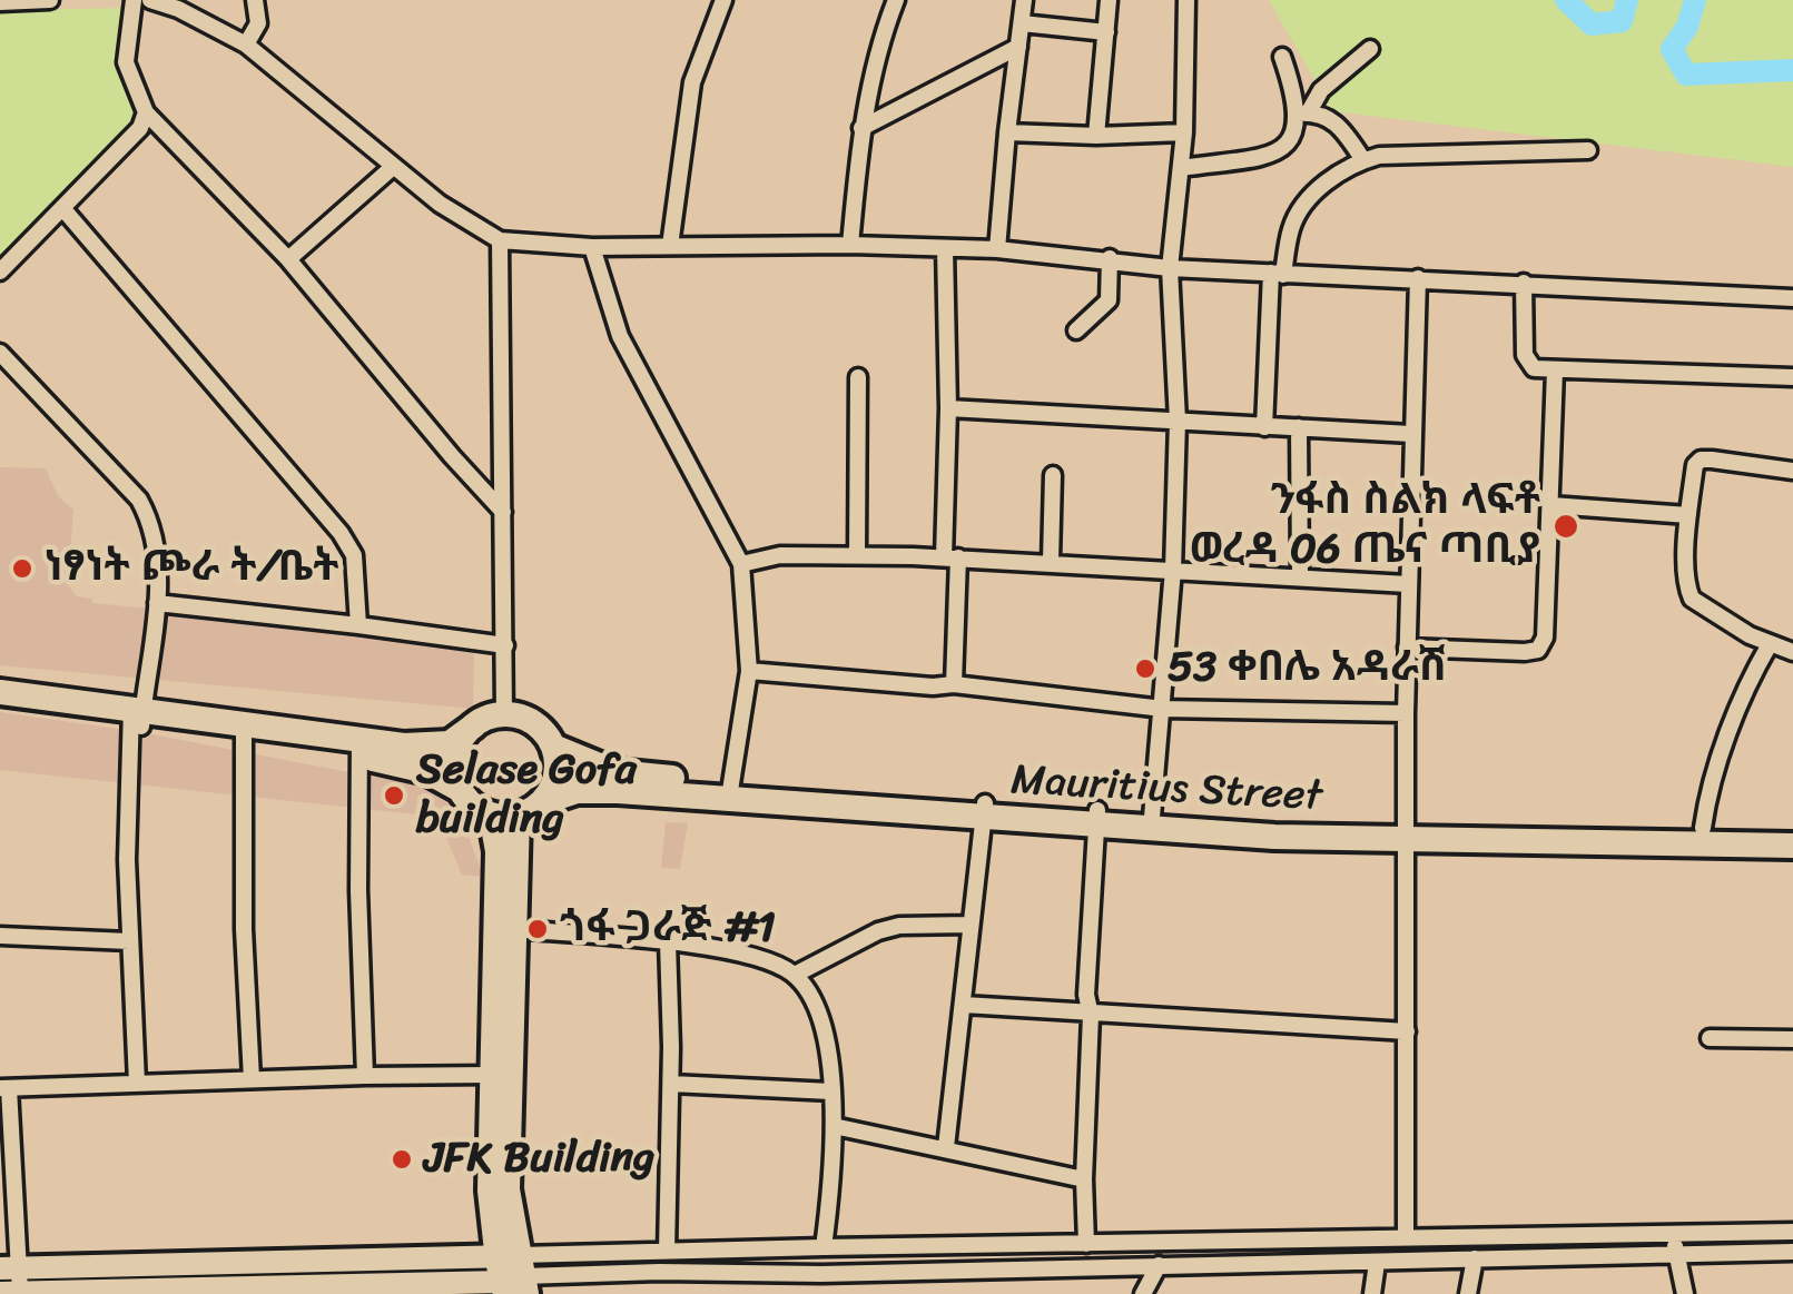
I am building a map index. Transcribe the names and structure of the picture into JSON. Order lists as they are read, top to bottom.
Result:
{
  "streets": {
    "main road": ["Mauritius Street"]
  },
  "places": [
    "ንፋስ ስልክ ላፍቶ ወረዳ 06 ጤና ጣቢያ",
    "ነፃነት ጮራ ት/ቤት",
    "53 ቀበሌ አዳራሽ",
    "Selase Gofa building",
    "ጎፋ ጋራጅ #1",
    "JFK Building"
  ]
}
